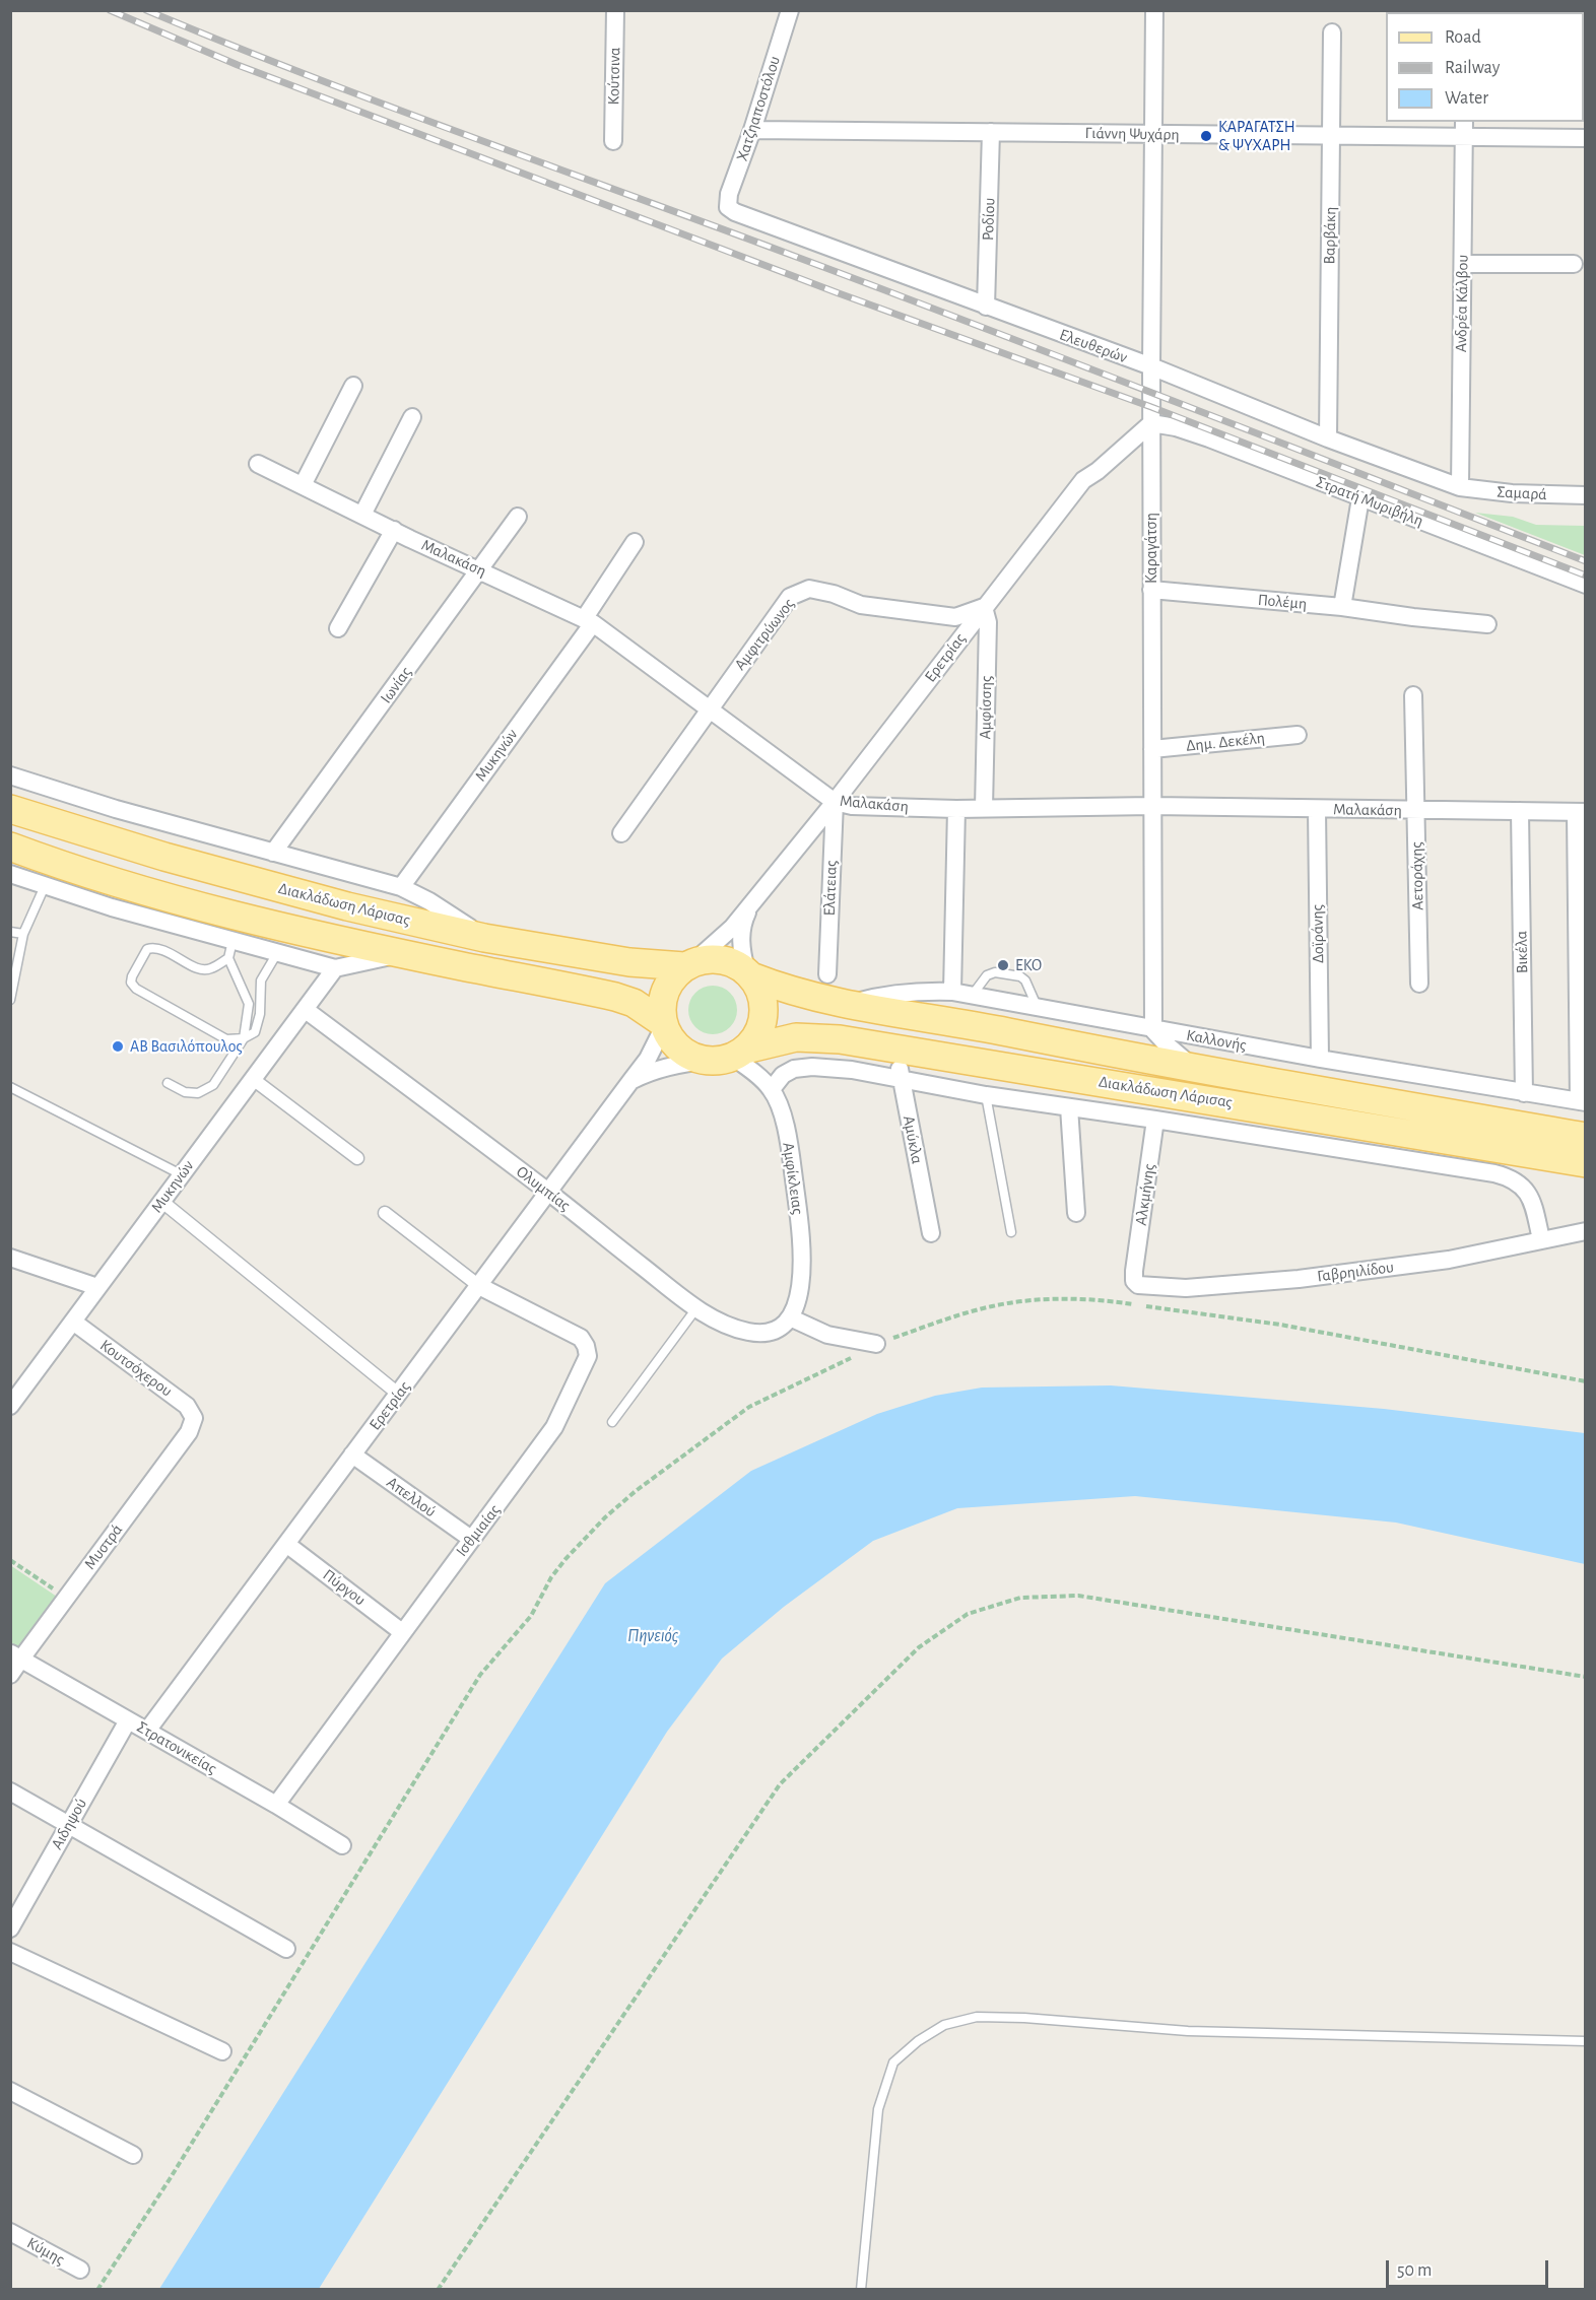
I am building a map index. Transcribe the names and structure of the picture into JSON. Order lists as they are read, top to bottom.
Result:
{
  "streets": {
    "main road": ["Διακλάδωση Λάρισας"],
    "street": [
      "Κούτσινα",
      "Χατζηαποστόλου",
      "Γιάννη Ψυχάρη",
      "Ροδίου",
      "Βαρβάκη",
      "Ανδρέα Κάλβου",
      "Ελευθερών",
      "Σαμαρά",
      "Στρατή Μυριβήλη",
      "Καραγάτση",
      "Μαλακάση",
      "Πολέμη",
      "Αμφιτρύωνος",
      "Ερετρίας",
      "Ιωνίας",
      "Αμφίσσης",
      "Δημ. Δεκέλη",
      "Μυκηνών",
      "Αετοράχης",
      "Ελάτειας",
      "Δοϊράνης",
      "Βικέλα",
      "Καλλoνής",
      "Αμύκλα",
      "Αμφίκλειας",
      "Ολυμπίας",
      "Αλκμήνης",
      "Γαβρηιλίδου",
      "Κουτσόχερου",
      "Απελλού",
      "Ισθμιαίας",
      "Μυστρά",
      "Πύργου",
      "Στρατονικείας",
      "Αιδηψού",
      "Κύμης"
    ]
  },
  "crossings": [
    ["Χατζηαποστόλου", "Γιάννη Ψυχάρη"],
    ["Χατζηαποστόλου", "Ελευθερών"],
    ["Γιάννη Ψυχάρη", "Ροδίου"],
    ["Γιάννη Ψυχάρη", "Βαρβάκη"],
    ["Γιάννη Ψυχάρη", "Ανδρέα Κάλβου"],
    ["Γιάννη Ψυχάρη", "Καραγάτση"],
    ["Ροδίου", "Ελευθερών"],
    ["Βαρβάκη", "Ελευθερών"],
    ["Ανδρέα Κάλβου", "Ελευθερών"],
    ["Ανδρέα Κάλβου", "Σαμαρά"],
    ["Ελευθερών", "Σαμαρά"],
    ["Ελευθερών", "Καραγάτση"],
    ["Στρατή Μυριβήλη", "Καραγάτση"],
    ["Στρατή Μυριβήλη", "Ερετρίας"],
    ["Καραγάτση", "Μαλακάση"],
    ["Καραγάτση", "Πολέμη"],
    ["Καραγάτση", "Ερετρίας"],
    ["Καραγάτση", "Δημ. Δεκέλη"],
    ["Καραγάτση", "Καλλoνής"],
    ["Μαλακάση", "Αμφιτρύωνος"],
    ["Μαλακάση", "Ερετρίας"],
    ["Μαλακάση", "Ιωνίας"],
    ["Μαλακάση", "Αμφίσσης"],
    ["Μαλακάση", "Μυκηνών"],
    ["Μαλακάση", "Αετοράχης"],
    ["Μαλακάση", "Ελάτειας"],
    ["Μαλακάση", "Δοϊράνης"],
    ["Μαλακάση", "Βικέλα"],
    ["Αμφιτρύωνος", "Ερετρίας"],
    ["Αμφιτρύωνος", "Αμφίσσης"],
    ["Ερετρίας", "Αμφίσσης"],
    ["Ερετρίας", "Ελάτειας"],
    ["Ερετρίας", "Διακλάδωση Λάρισας"],
    ["Ερετρίας", "Αμφίκλειας"],
    ["Ερετρίας", "Ολυμπίας"],
    ["Ερετρίας", "Απελλού"],
    ["Ερετρίας", "Ισθμιαίας"],
    ["Ερετρίας", "Πύργου"],
    ["Ερετρίας", "Στρατονικείας"],
    ["Μυκηνών", "Ολυμπίας"],
    ["Μυκηνών", "Κουτσόχερου"],
    ["Διακλάδωση Λάρισας", "Καλλoνής"],
    ["Διακλάδωση Λάρισας", "Αμύκλα"],
    ["Διακλάδωση Λάρισας", "Αμφίκλειας"],
    ["Δοϊράνης", "Καλλoνής"],
    ["Βικέλα", "Καλλoνής"],
    ["Αμφίκλειας", "Ολυμπίας"],
    ["Αλκμήνης", "Γαβρηιλίδου"],
    ["Κουτσόχερου", "Μυστρά"],
    ["Απελλού", "Ισθμιαίας"],
    ["Ισθμιαίας", "Πύργου"],
    ["Ισθμιαίας", "Στρατονικείας"],
    ["Μυστρά", "Στρατονικείας"],
    ["Στρατονικείας", "Αιδηψού"]
  ],
  "water": ["Πηνειός"],
  "places": ["ΚΑΡΑΓΑΤΣΗ & ΨΥΧΑΡΗ", "EKO", "ΑΒ Βασιλόπουλος"],
  "legend": ["Road", "Railway", "Water"],
  "scale_bar": "50 m"
}
